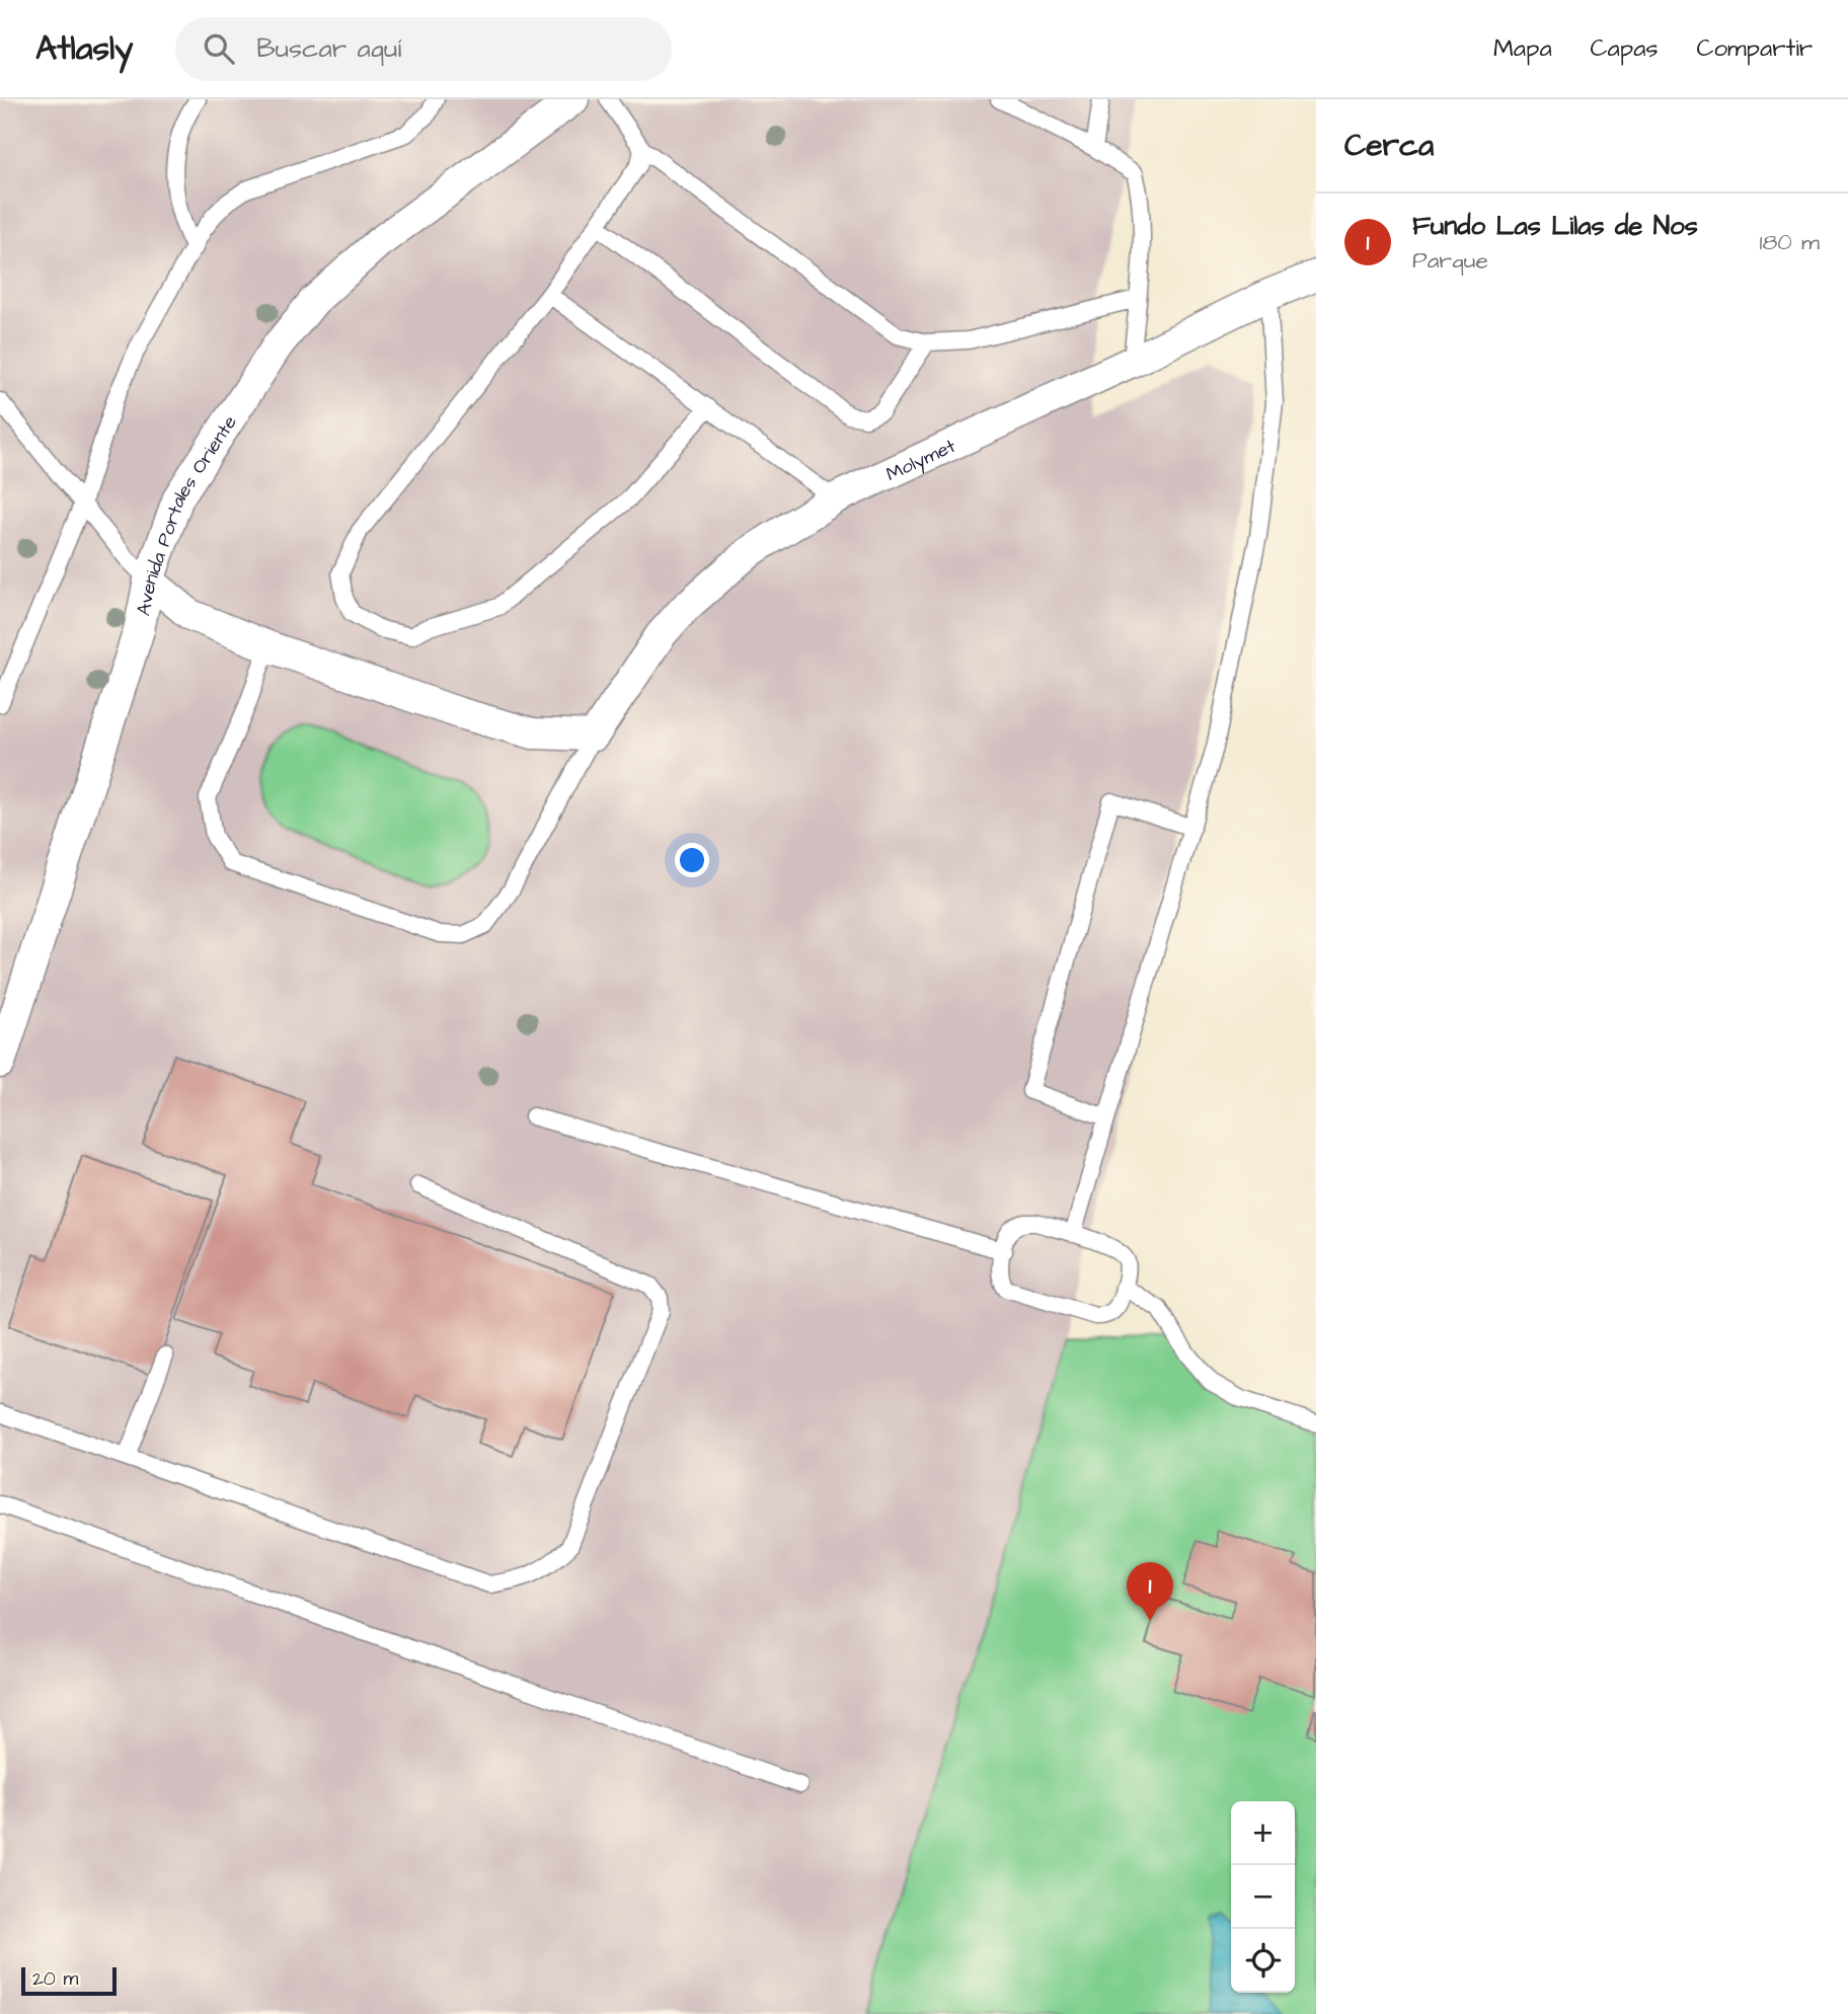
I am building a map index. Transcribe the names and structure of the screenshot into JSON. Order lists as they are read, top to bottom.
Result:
{
  "streets": {
    "street": ["Molymet", "Avenida Portales Oriente"]
  },
  "scale_bar": "20 m",
  "page": {
    "header": "Atlasly",
    "search": "Buscar aquí",
    "nav": ["Mapa", "Capas", "Compartir"],
    "heading": "Cerca",
    "list": [
      {
        "mark": "1",
        "name": "Fundo Las Lilas de Nos",
        "note": "Parque",
        "value": "180 m"
      }
    ],
    "pins": "1",
    "map_buttons": ["+", "−"],
    "scale": "20 m"
  }
}
